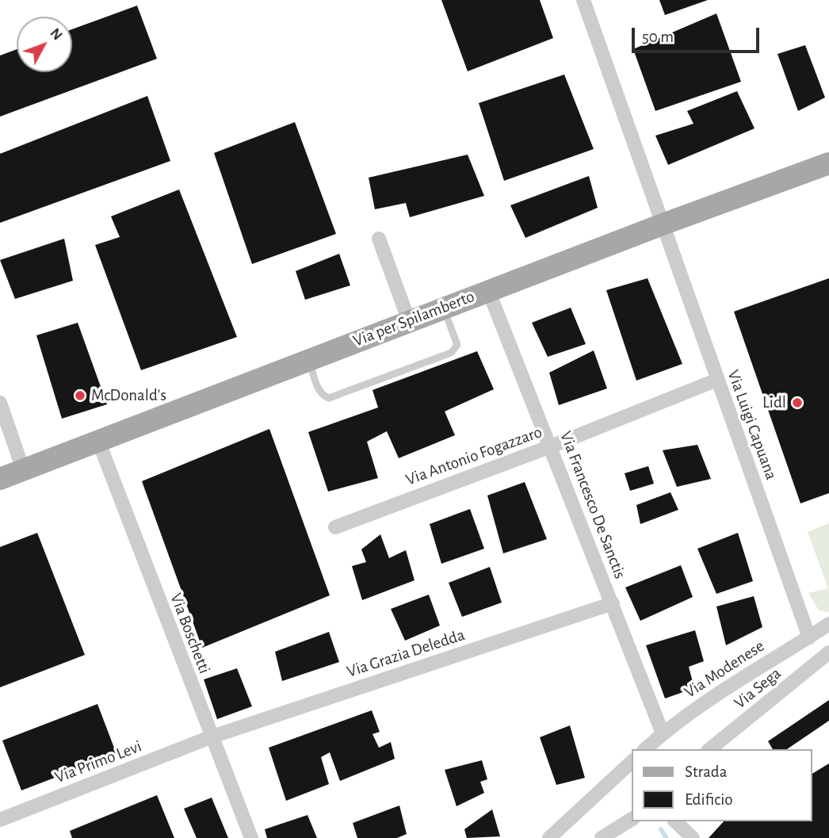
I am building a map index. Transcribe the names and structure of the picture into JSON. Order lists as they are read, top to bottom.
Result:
{
  "streets": {
    "main road": ["Via per Spilamberto"],
    "street": [
      "Via Luigi Capuana",
      "Via Antonio Fogazzaro",
      "Via Francesco De Sanctis",
      "Via Boschetti",
      "Via Grazia Deledda",
      "Via Modenese",
      "Via Sega",
      "Via Primo Levi"
    ]
  },
  "crossings": [
    ["Via per Spilamberto", "Via Luigi Capuana"],
    ["Via per Spilamberto", "Via Francesco De Sanctis"],
    ["Via per Spilamberto", "Via Boschetti"],
    ["Via Luigi Capuana", "Via Antonio Fogazzaro"],
    ["Via Luigi Capuana", "Via Modenese"],
    ["Via Antonio Fogazzaro", "Via Francesco De Sanctis"],
    ["Via Francesco De Sanctis", "Via Grazia Deledda"],
    ["Via Francesco De Sanctis", "Via Modenese"],
    ["Via Boschetti", "Via Grazia Deledda"],
    ["Via Boschetti", "Via Primo Levi"],
    ["Via Grazia Deledda", "Via Primo Levi"]
  ],
  "places": ["McDonald's", "Lidl"],
  "legend": ["Strada", "Edificio"],
  "scale_bar": "50 m",
  "north": "top right"
}
